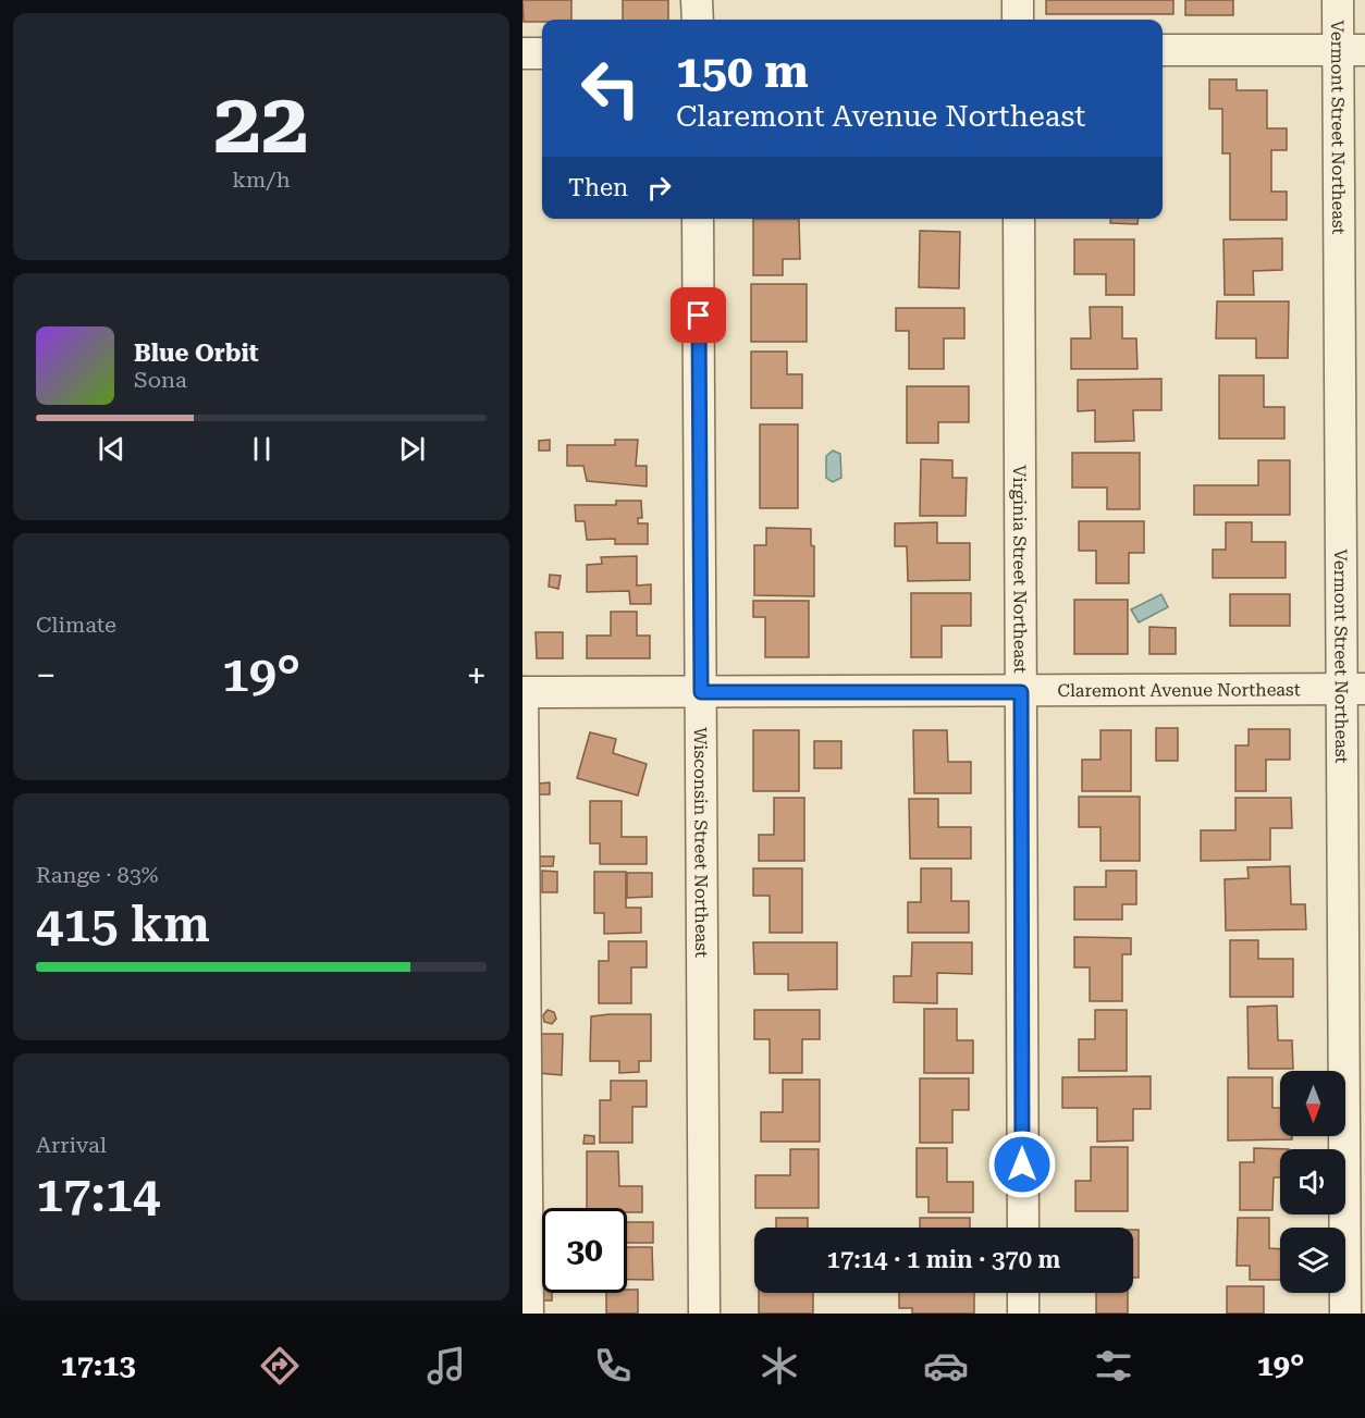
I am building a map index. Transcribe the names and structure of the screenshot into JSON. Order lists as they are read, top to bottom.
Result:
{
  "streets": {
    "street": [
      "Vermont Street Northeast",
      "Virginia Street Northeast",
      "Claremont Avenue Northeast",
      "Wisconsin Street Northeast"
    ]
  },
  "crossings": [
    ["Vermont Street Northeast", "Claremont Avenue Northeast"],
    ["Virginia Street Northeast", "Claremont Avenue Northeast"],
    ["Claremont Avenue Northeast", "Wisconsin Street Northeast"]
  ],
  "north": "bottom",
  "page": {
    "tile": [
      ["22", "km/h"],
      "Climate",
      ["Range · 83%", "415 km"],
      ["Arrival", "17:14"]
    ],
    "turn": ["150 m", "Claremont Avenue Northeast"],
    "then": "Then",
    "song": ["Blue Orbit", "Sona"],
    "heat": ["−", "19°", "+"],
    "limit": "30",
    "trip": "17:14 · 1 min · 370 m",
    "tabs": ["17:13", "19°"]
  }
}
